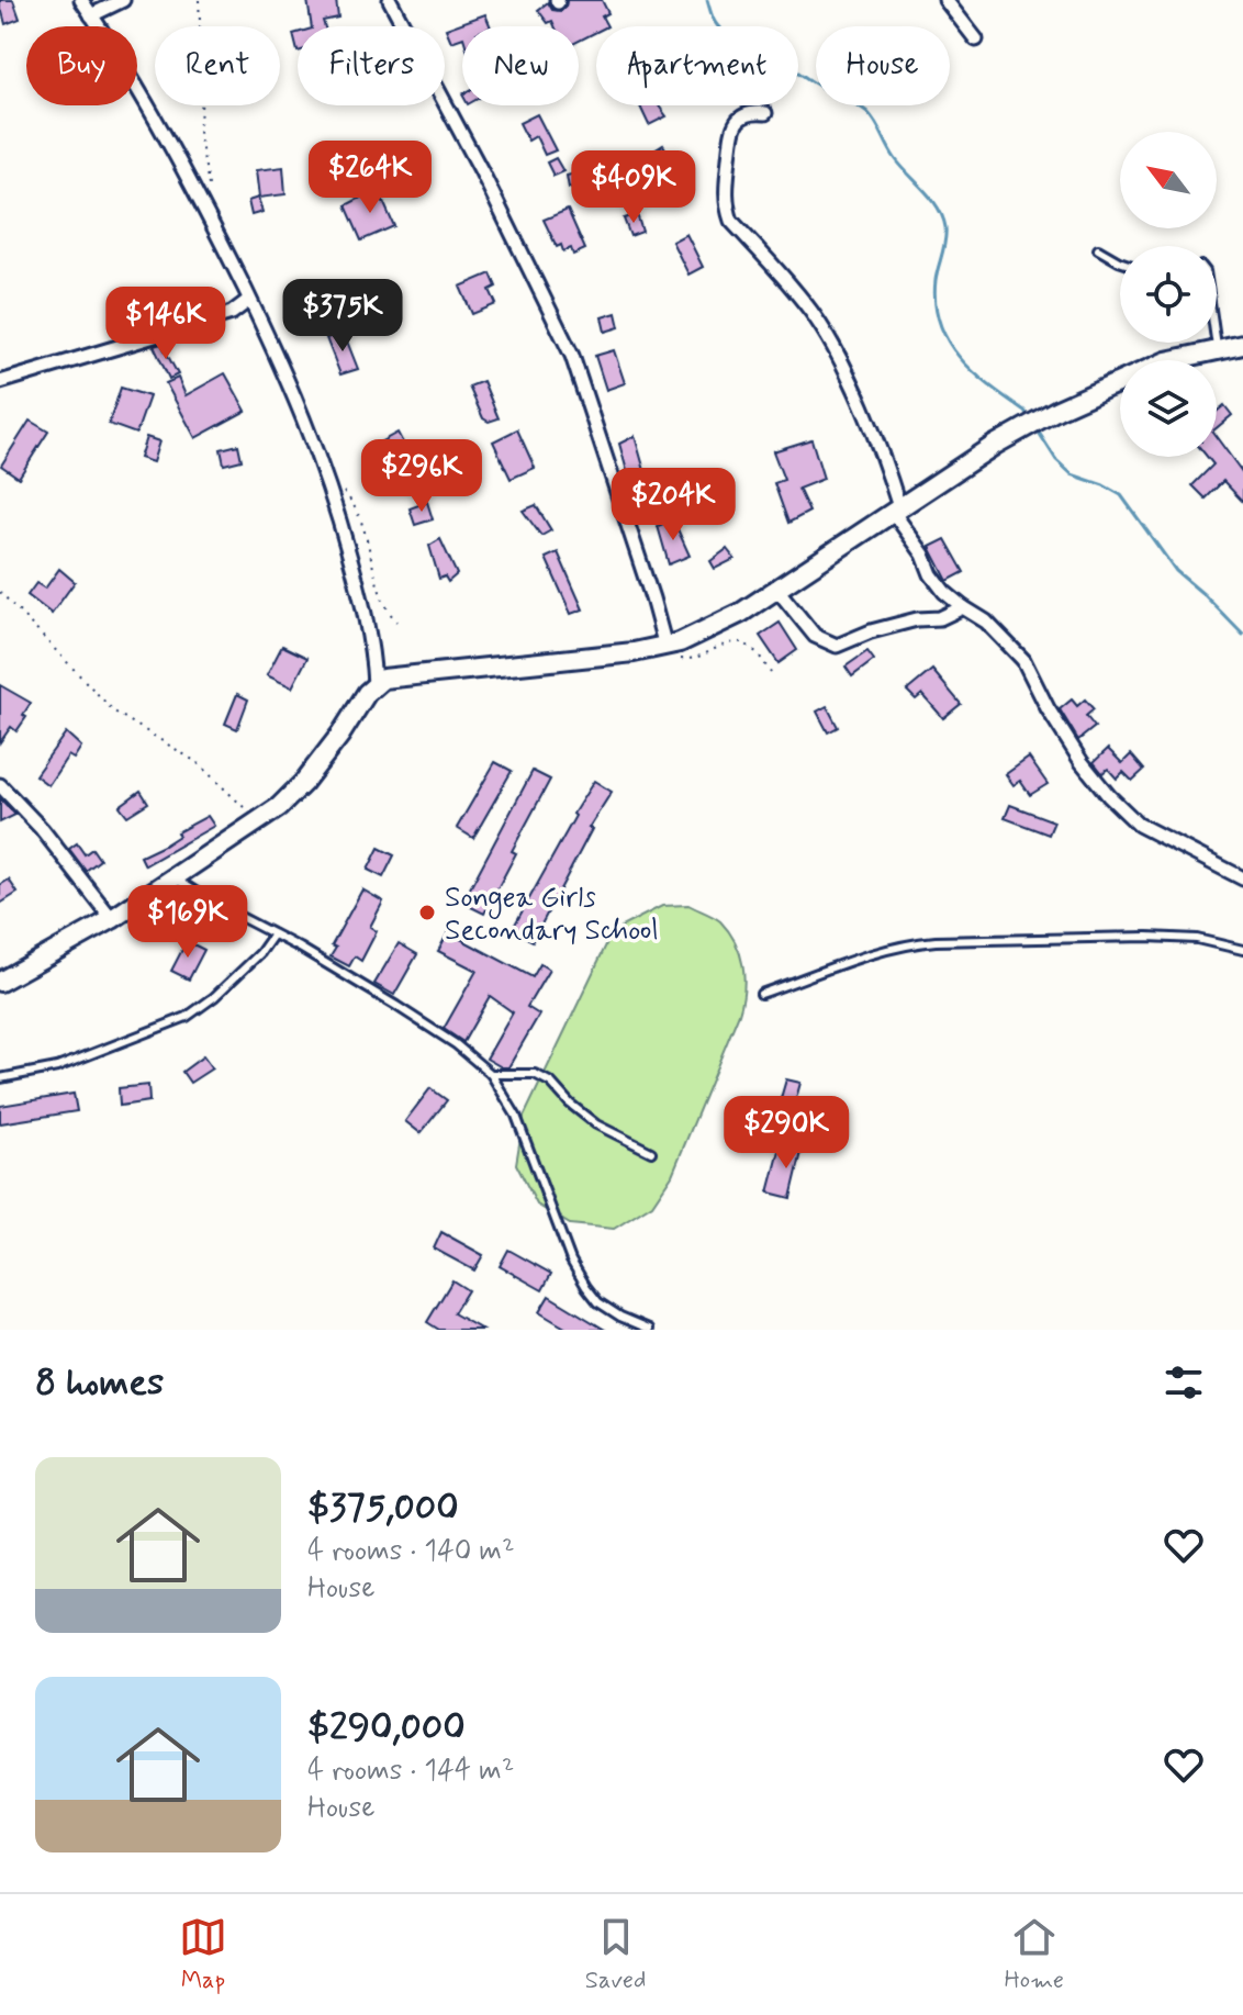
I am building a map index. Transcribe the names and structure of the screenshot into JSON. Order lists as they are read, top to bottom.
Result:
{
  "places": ["Songea Girls Secondary School"],
  "north": "top left",
  "page": {
    "chip": [
      "Buy",
      "Rent",
      "Filters",
      "New",
      "Apartment",
      "House"
    ],
    "price": [
      "$264K",
      "$409K",
      "$375K",
      "$146K",
      "$296K",
      "$204K",
      "$169K",
      "$290K"
    ],
    "heading": "8 homes",
    "list": [
      {
        "name": "$375,000",
        "note": "4 rooms · 140 m² · House"
      },
      {
        "name": "$290,000",
        "note": "4 rooms · 144 m² · House"
      }
    ],
    "tabs": ["Map", "Saved", "Home"]
  }
}
